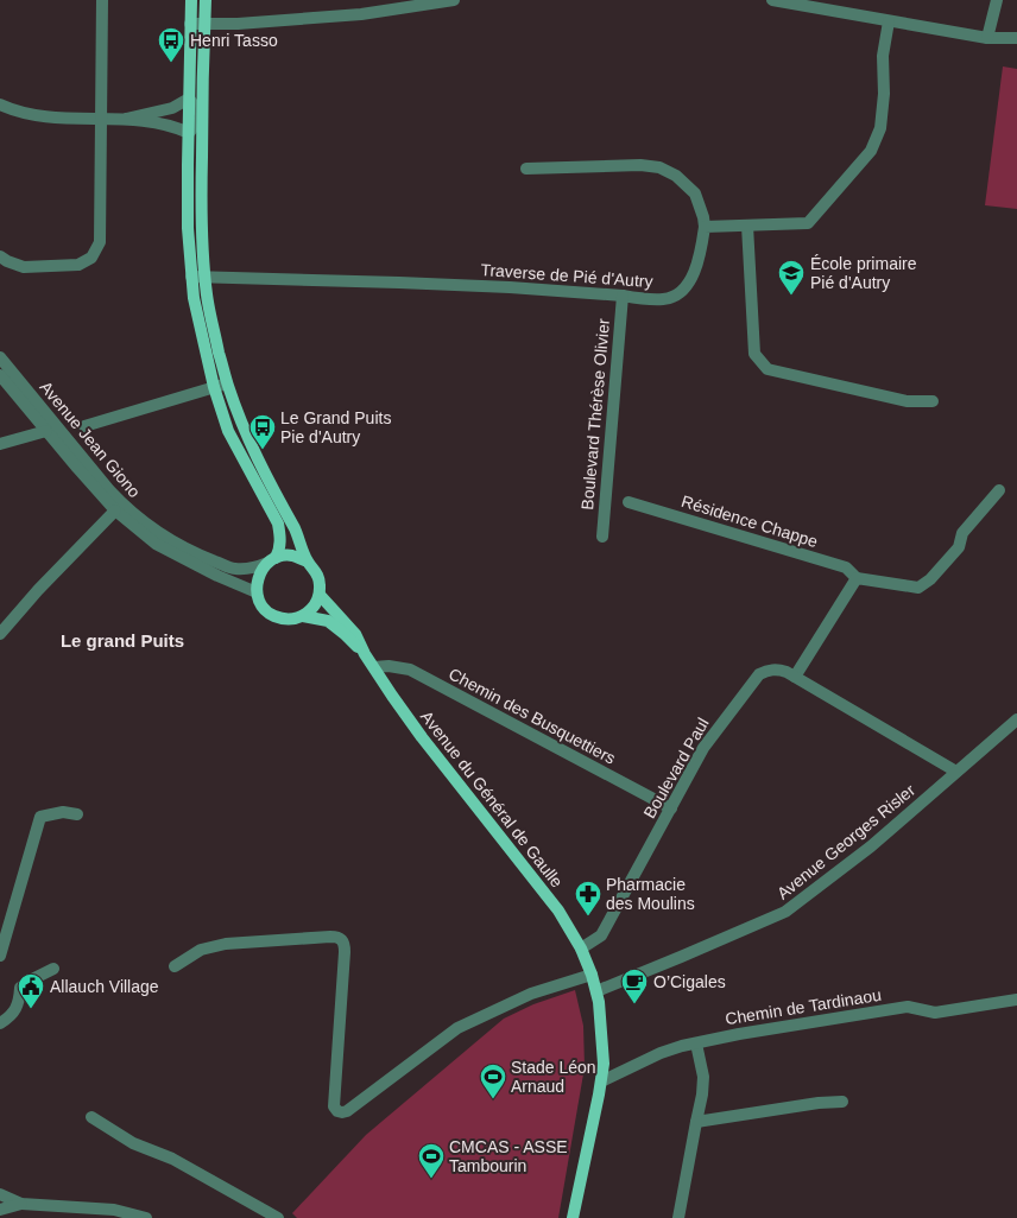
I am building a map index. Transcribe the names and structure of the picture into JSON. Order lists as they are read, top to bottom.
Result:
{
  "streets": {
    "main road": ["Avenue du Général de Gaulle"],
    "street": [
      "Traverse de Pié d'Autry",
      "Boulevard Thérèse Olivier",
      "Avenue Jean Giono",
      "Résidence Chappe",
      "Chemin des Busquettiers",
      "Boulevard Paul",
      "Avenue Georges Risler",
      "Chemin de Tardinaou"
    ]
  },
  "crossings": [
    ["Traverse de Pié d'Autry", "Boulevard Thérèse Olivier"],
    ["Avenue Jean Giono", "Avenue du Général de Gaulle"],
    ["Chemin des Busquettiers", "Boulevard Paul"],
    ["Chemin des Busquettiers", "Avenue du Général de Gaulle"],
    ["Boulevard Paul", "Avenue du Général de Gaulle"],
    ["Boulevard Paul", "Avenue Georges Risler"],
    ["Avenue du Général de Gaulle", "Avenue Georges Risler"],
    ["Avenue du Général de Gaulle", "Chemin de Tardinaou"]
  ],
  "districts": ["Le grand Puits"],
  "places": {
    "bus stop": ["Henri Tasso", "Le Grand Puits Pie d'Autry"],
    "school or university": ["École primaire Pié d'Autry"],
    "pharmacy": ["Pharmacie des Moulins"],
    "cafe": ["O’Cigales"],
    "public building": ["Allauch Village"],
    "sports": ["Stade Léon Arnaud", "CMCAS - ASSE Tambourin"]
  }
}
